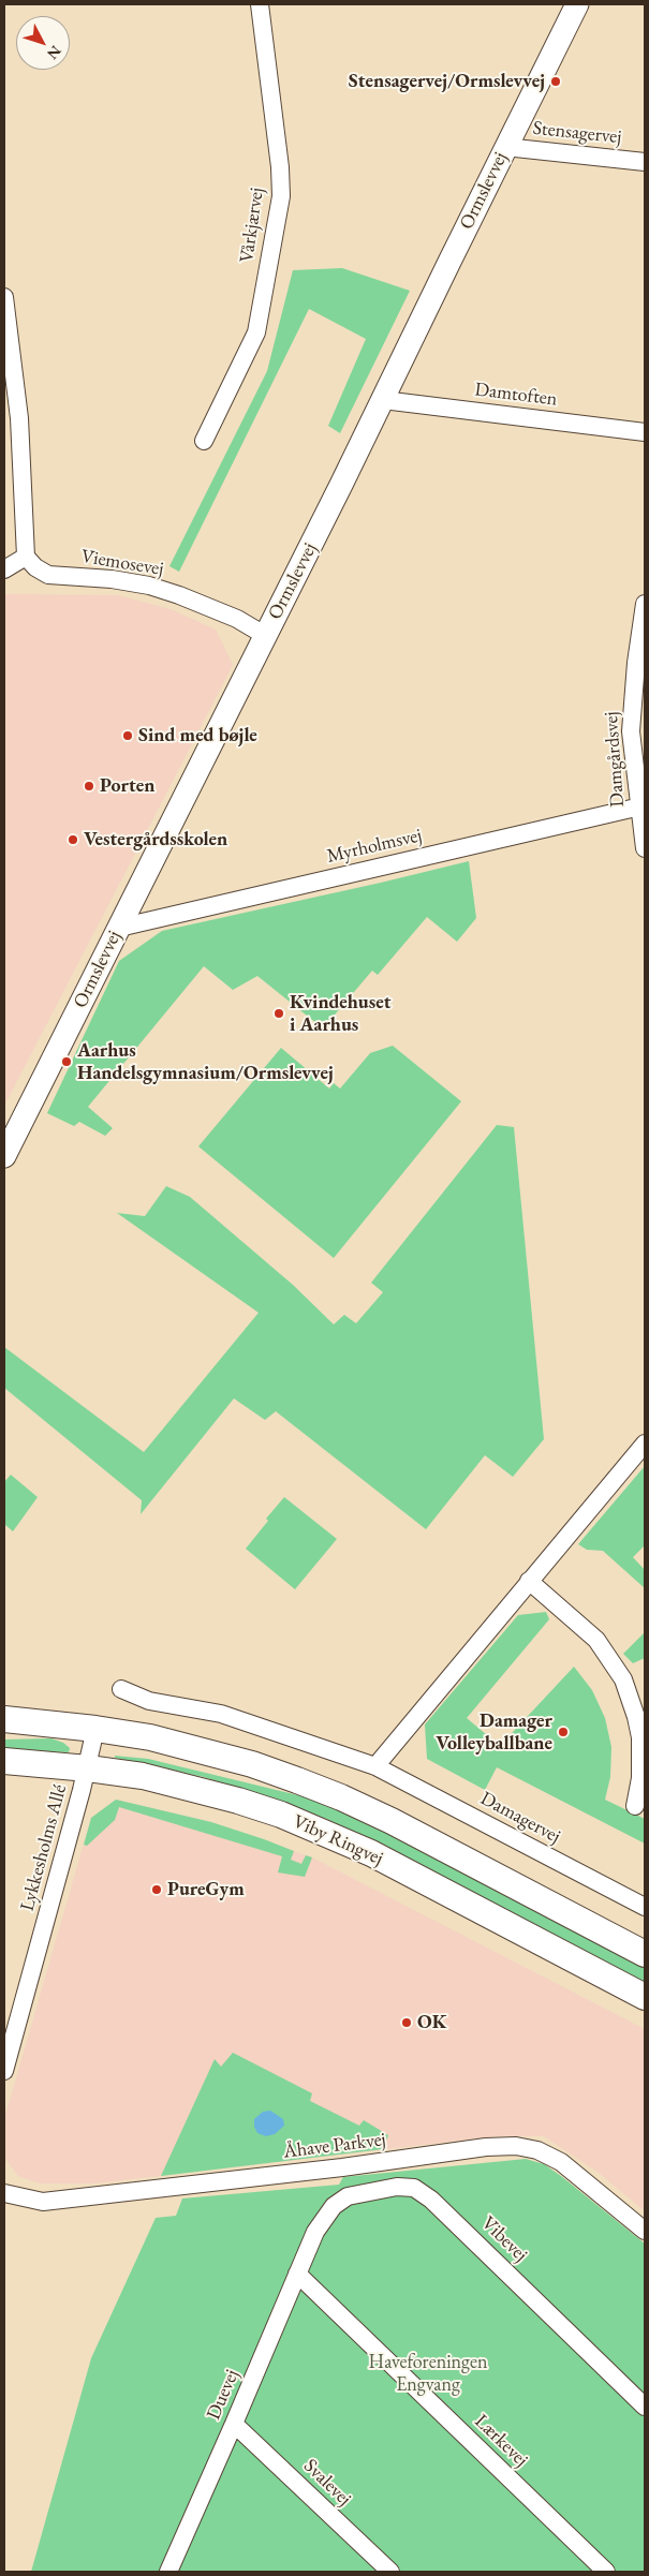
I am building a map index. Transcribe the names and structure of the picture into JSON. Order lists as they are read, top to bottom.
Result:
{
  "streets": {
    "main road": ["Viby Ringvej"],
    "street": [
      "Stensagervej",
      "Ormslevvej",
      "Vårkjærvej",
      "Damtoften",
      "Viemosevej",
      "Damgårdsvej",
      "Myrholmsvej",
      "Damagervej",
      "Lykkesholms Allé",
      "Åhave Parkvej",
      "Vibevej",
      "Duevej",
      "Lærkevej",
      "Svalevej"
    ]
  },
  "crossings": [
    ["Stensagervej", "Ormslevvej"],
    ["Ormslevvej", "Damtoften"],
    ["Ormslevvej", "Viemosevej"],
    ["Ormslevvej", "Myrholmsvej"],
    ["Damgårdsvej", "Myrholmsvej"],
    ["Viby Ringvej", "Lykkesholms Allé"],
    ["Vibevej", "Duevej"],
    ["Duevej", "Lærkevej"],
    ["Duevej", "Svalevej"]
  ],
  "parks": ["Haveforeningen Engvang"],
  "places": [
    "Stensagervej/Ormslevvej",
    "Sind med bøjle",
    "Porten",
    "Vestergårdsskolen",
    "Kvindehuset i Aarhus",
    "Aarhus Handelsgymnasium/Ormslevvej",
    "Damager Volleyballbane",
    "PureGym",
    "OK"
  ],
  "north": "bottom right"
}
